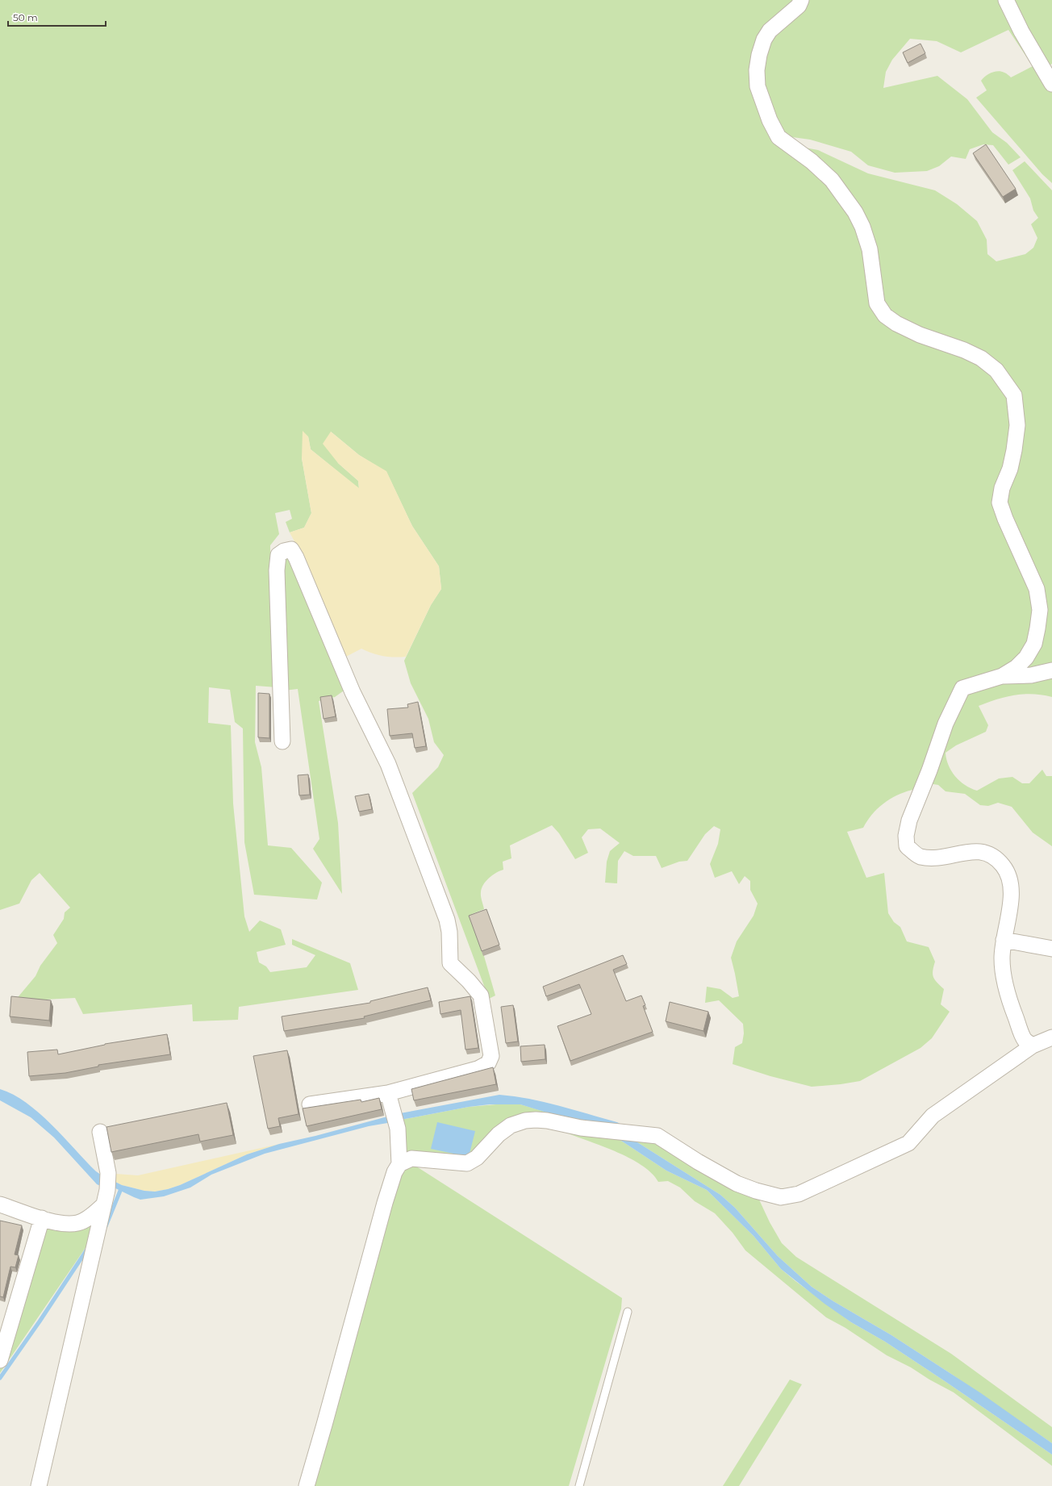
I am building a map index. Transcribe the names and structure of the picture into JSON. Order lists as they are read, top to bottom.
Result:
{
  "scale_bar": "50 m"
}
